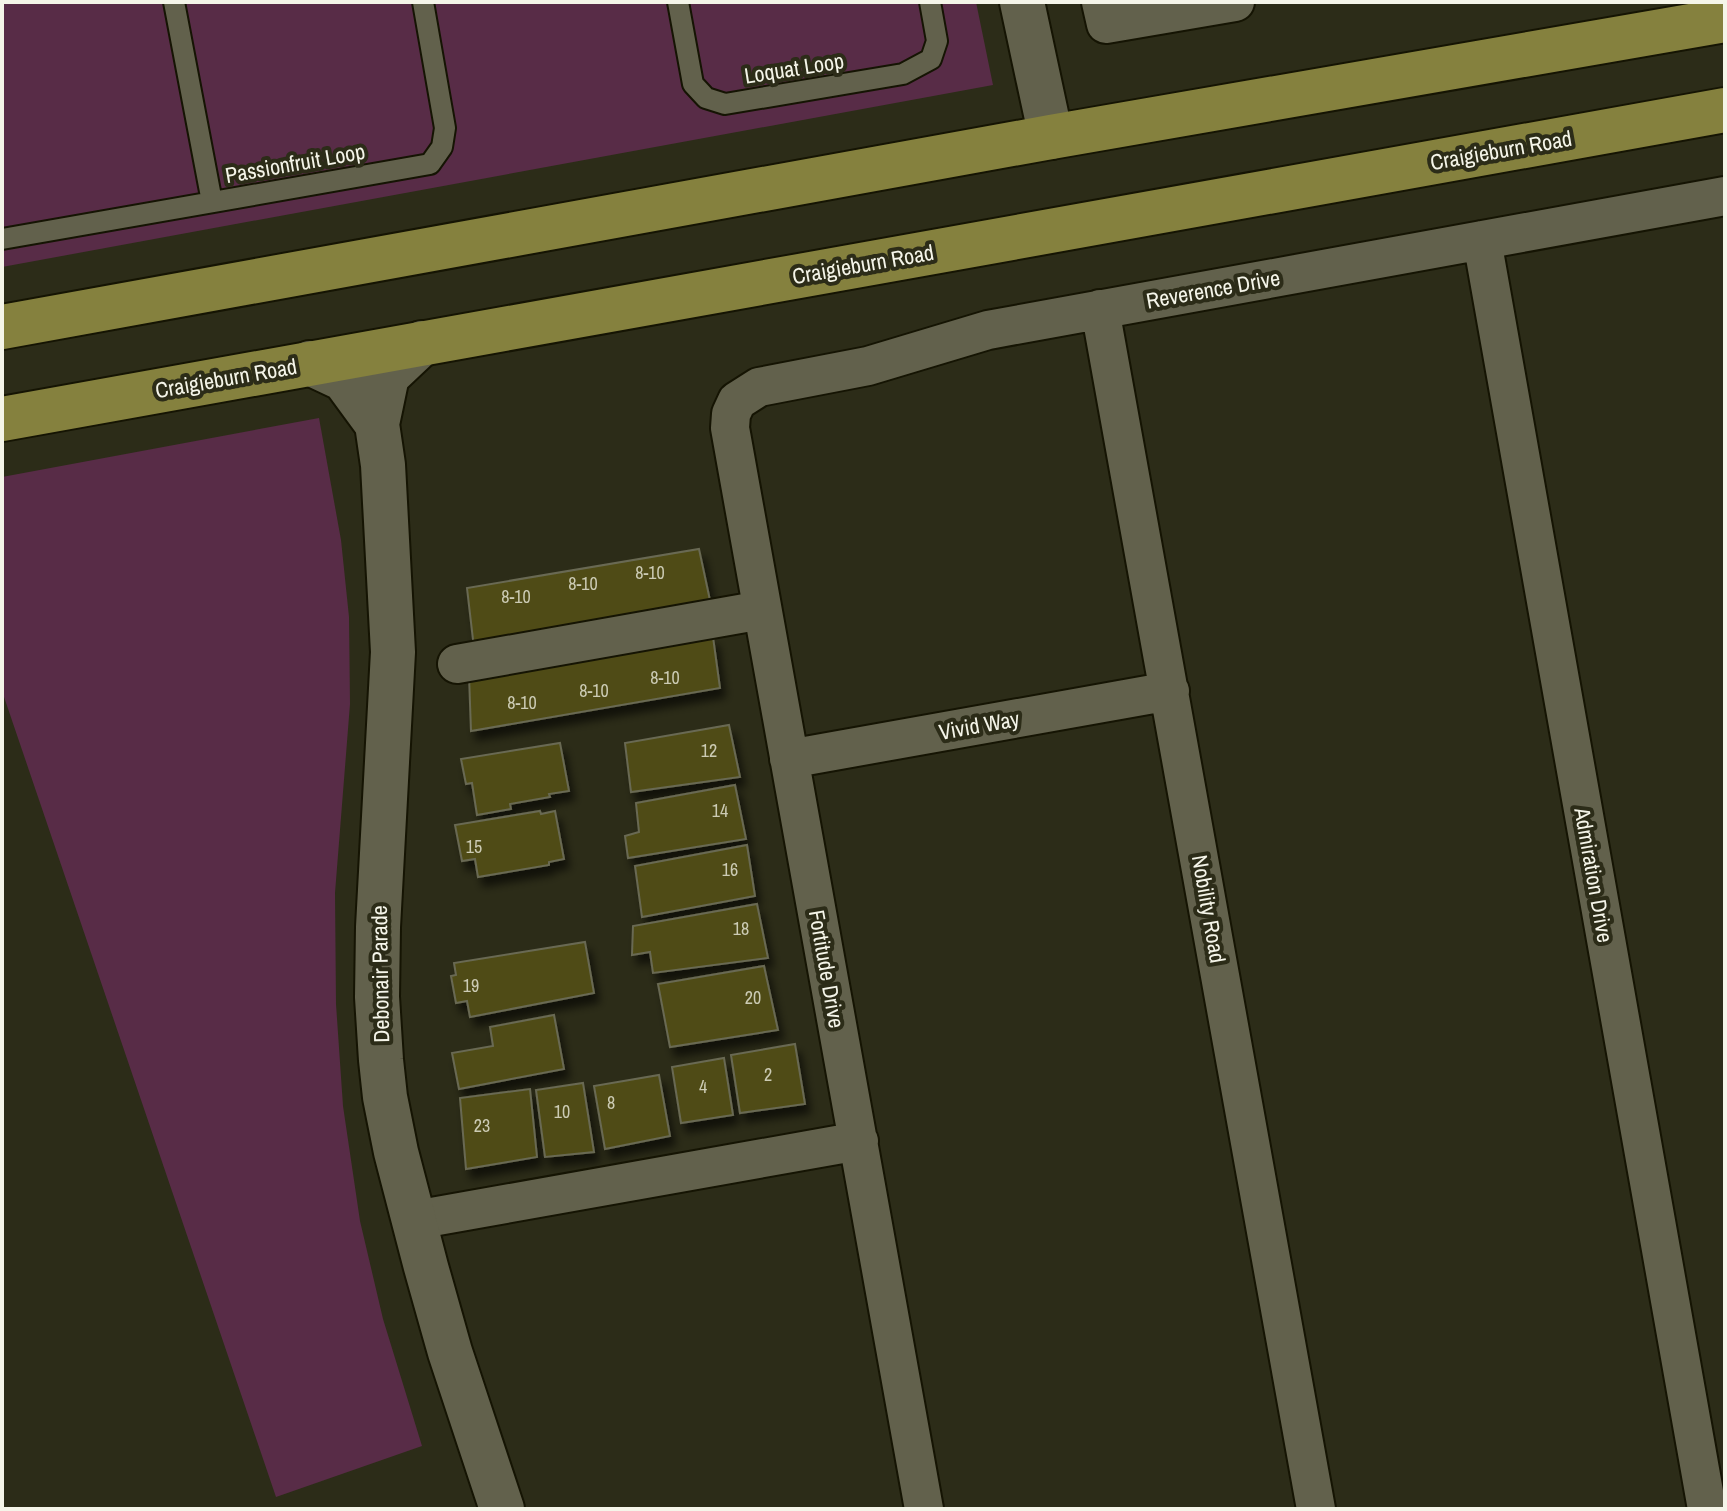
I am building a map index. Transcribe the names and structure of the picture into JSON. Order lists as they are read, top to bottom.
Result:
{
  "streets": {
    "main road": ["Craigieburn Road"],
    "street": [
      "Reverence Drive",
      "Vivid Way",
      "Admiration Drive",
      "Nobility Road",
      "Fortitude Drive",
      "Debonair Parade"
    ],
    "lane": ["Loquat Loop", "Passionfruit Loop"]
  },
  "crossings": [
    ["Reverence Drive", "Admiration Drive"],
    ["Reverence Drive", "Nobility Road"],
    ["Reverence Drive", "Fortitude Drive"],
    ["Vivid Way", "Nobility Road"],
    ["Vivid Way", "Fortitude Drive"]
  ],
  "house_numbers": [
    "8-10",
    "8-10",
    "8-10",
    "8-10",
    "8-10",
    "8-10",
    "12",
    "14",
    "15",
    "16",
    "18",
    "19",
    "20",
    "2",
    "4",
    "8",
    "10",
    "23"
  ]
}
